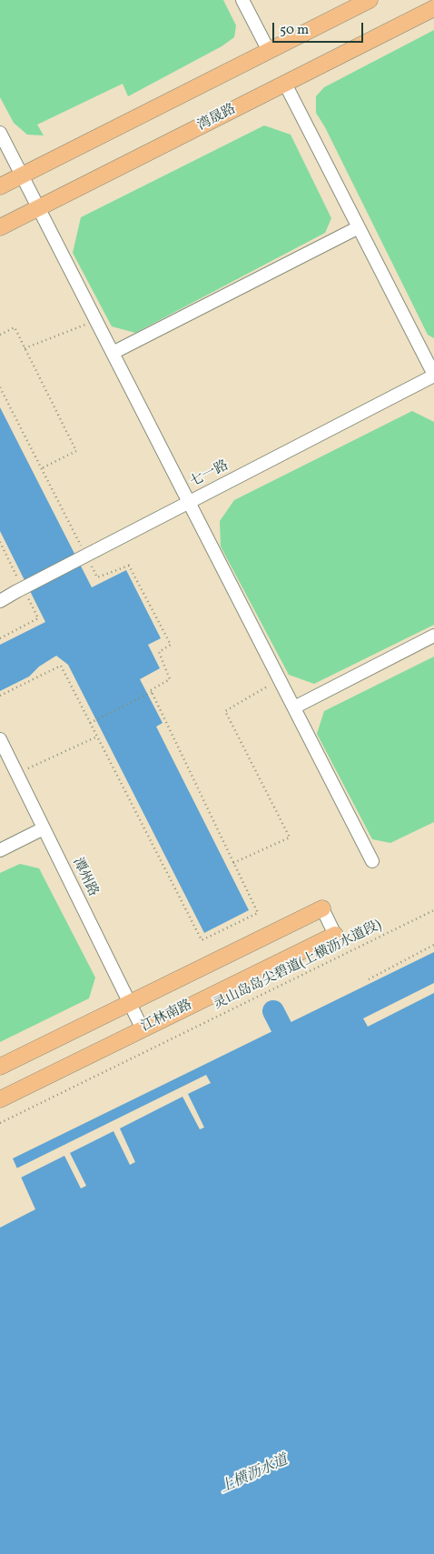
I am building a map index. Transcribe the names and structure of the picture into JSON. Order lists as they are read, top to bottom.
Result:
{
  "streets": {
    "main road": ["湾晟路", "江林南路"],
    "street": ["七一路", "潭州路"],
    "path": ["灵山岛岛尖碧道(上横沥水道段)"]
  },
  "crossings": [
    ["潭州路", "江林南路"]
  ],
  "water": ["上横沥水道"],
  "scale_bar": "50 m"
}
